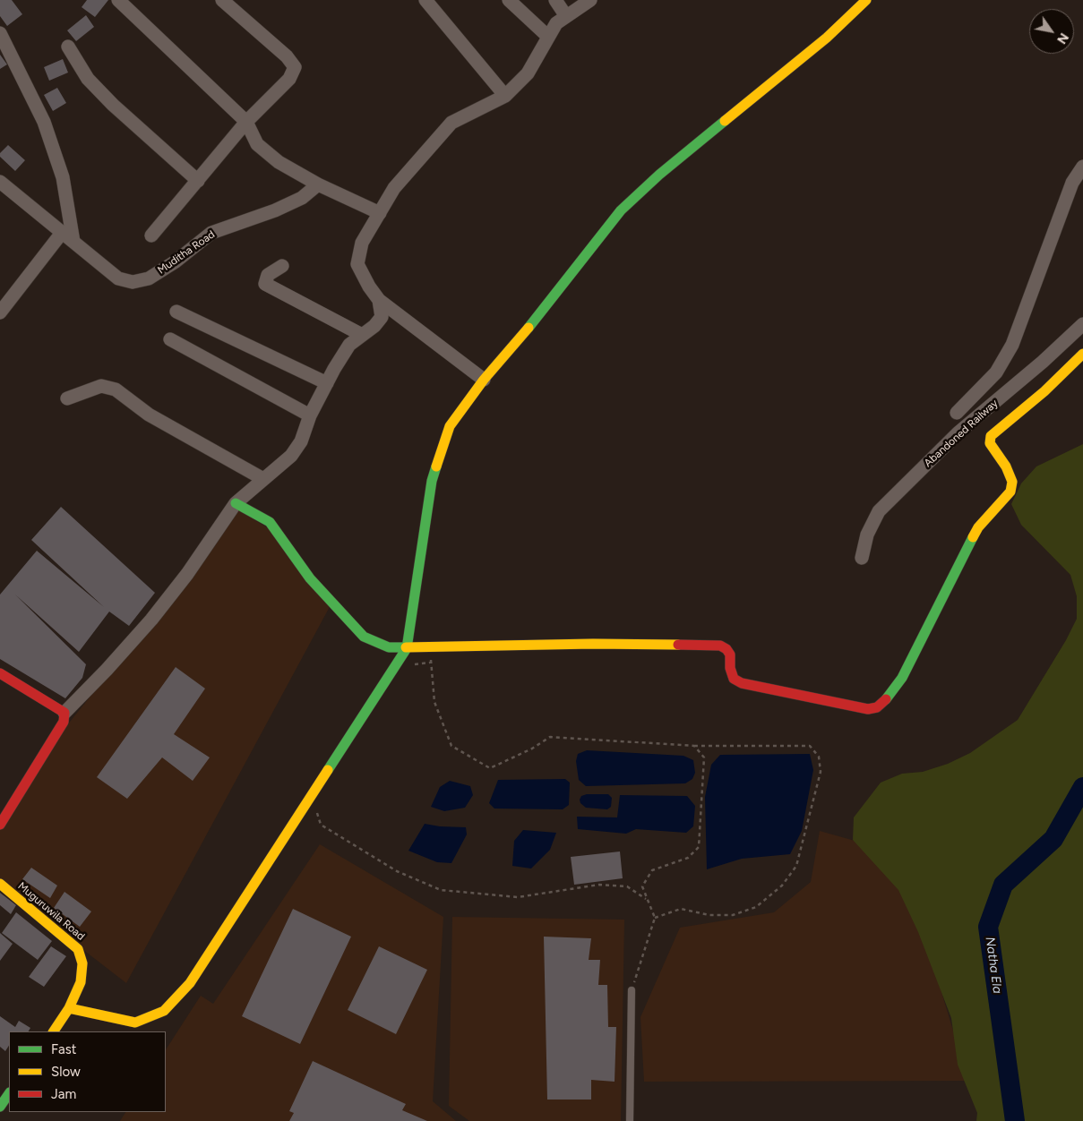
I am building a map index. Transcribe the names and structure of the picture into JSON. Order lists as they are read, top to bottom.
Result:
{
  "streets": {
    "street": ["Muditha Road", "Abandoned Railway", "Muguruwila Road"]
  },
  "water": ["Natha Ela"],
  "legend": ["Fast", "Slow", "Jam"],
  "north": "bottom right"
}
